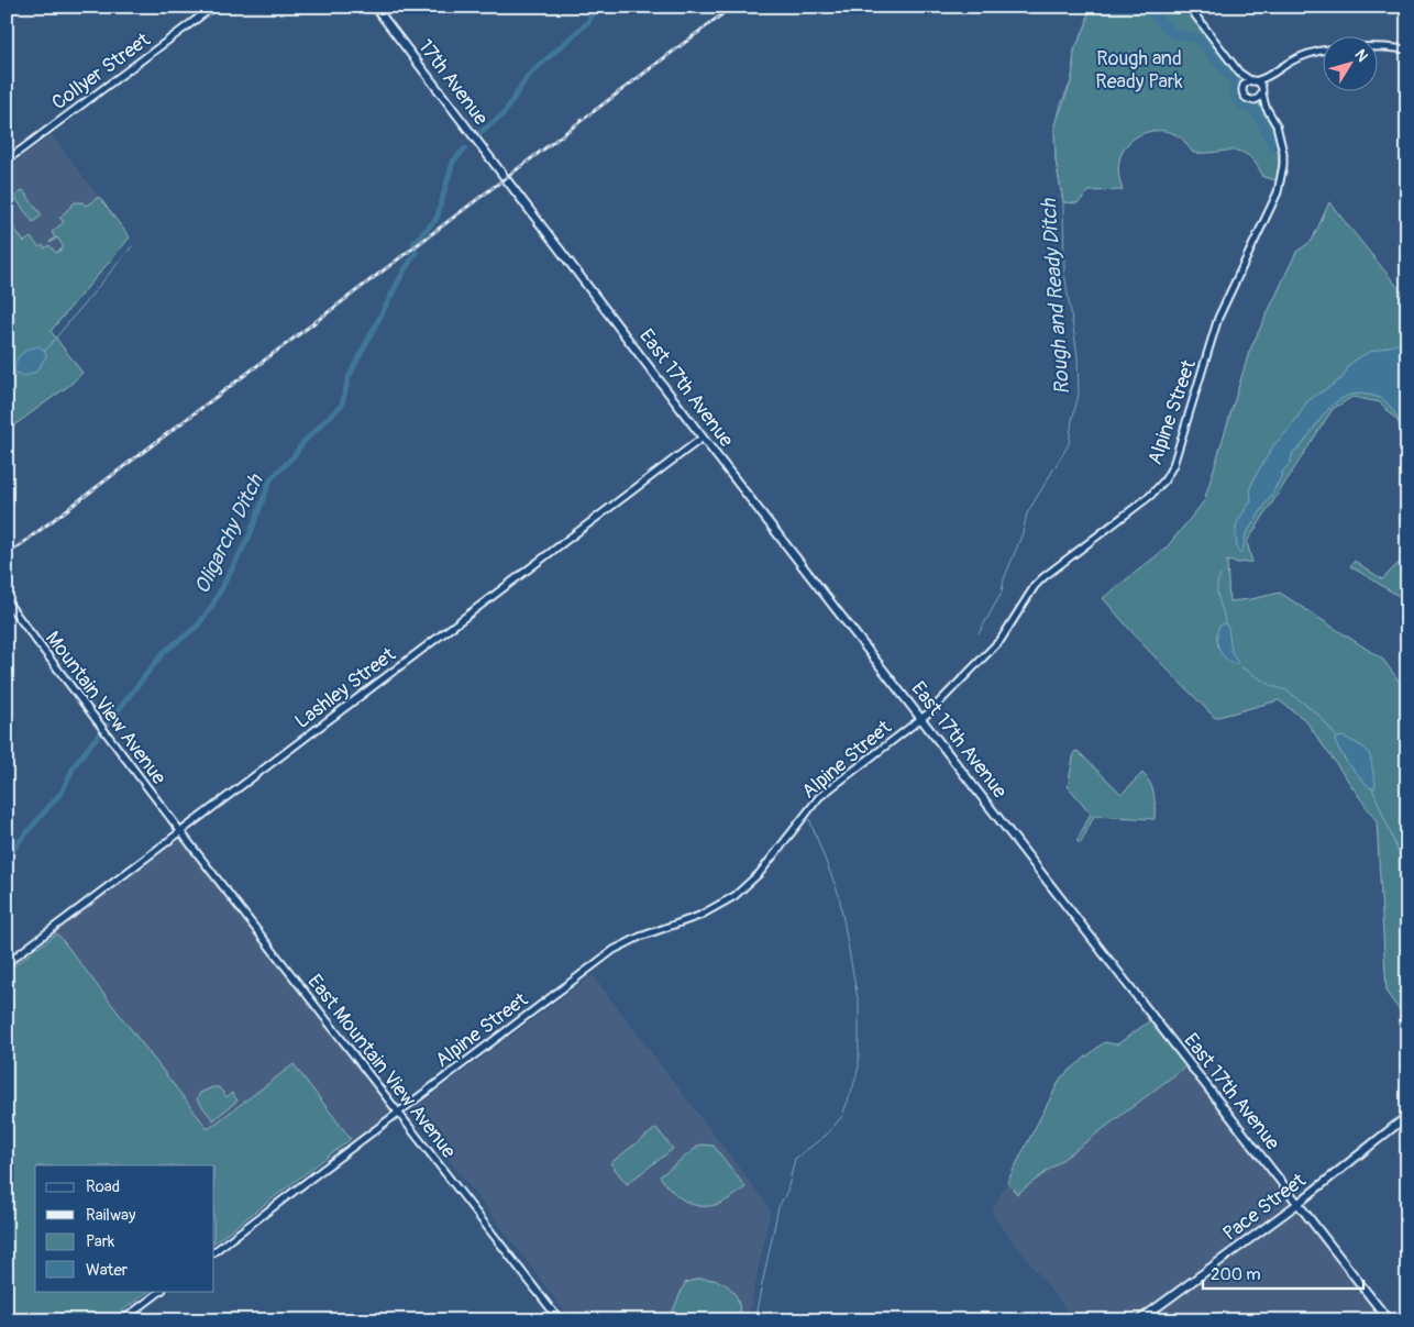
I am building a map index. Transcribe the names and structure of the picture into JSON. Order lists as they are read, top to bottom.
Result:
{
  "streets": {
    "main road": ["17th Avenue", "East 17th Avenue", "Pace Street"],
    "street": [
      "Collyer Street",
      "Alpine Street",
      "Lashley Street",
      "Mountain View Avenue",
      "East Mountain View Avenue"
    ]
  },
  "crossings": [
    ["17th Avenue", "East 17th Avenue"],
    ["East 17th Avenue", "Alpine Street"],
    ["East 17th Avenue", "Lashley Street"],
    ["East 17th Avenue", "Pace Street"],
    ["Alpine Street", "East Mountain View Avenue"],
    ["Lashley Street", "Mountain View Avenue"],
    ["Lashley Street", "East Mountain View Avenue"],
    ["Mountain View Avenue", "East Mountain View Avenue"]
  ],
  "water": ["Rough and Ready Ditch", "Oligarchy Ditch"],
  "parks": ["Rough and Ready Park"],
  "legend": [
    "Road",
    "Railway",
    "Park",
    "Water"
  ],
  "scale_bar": "200 m",
  "north": "top right"
}
